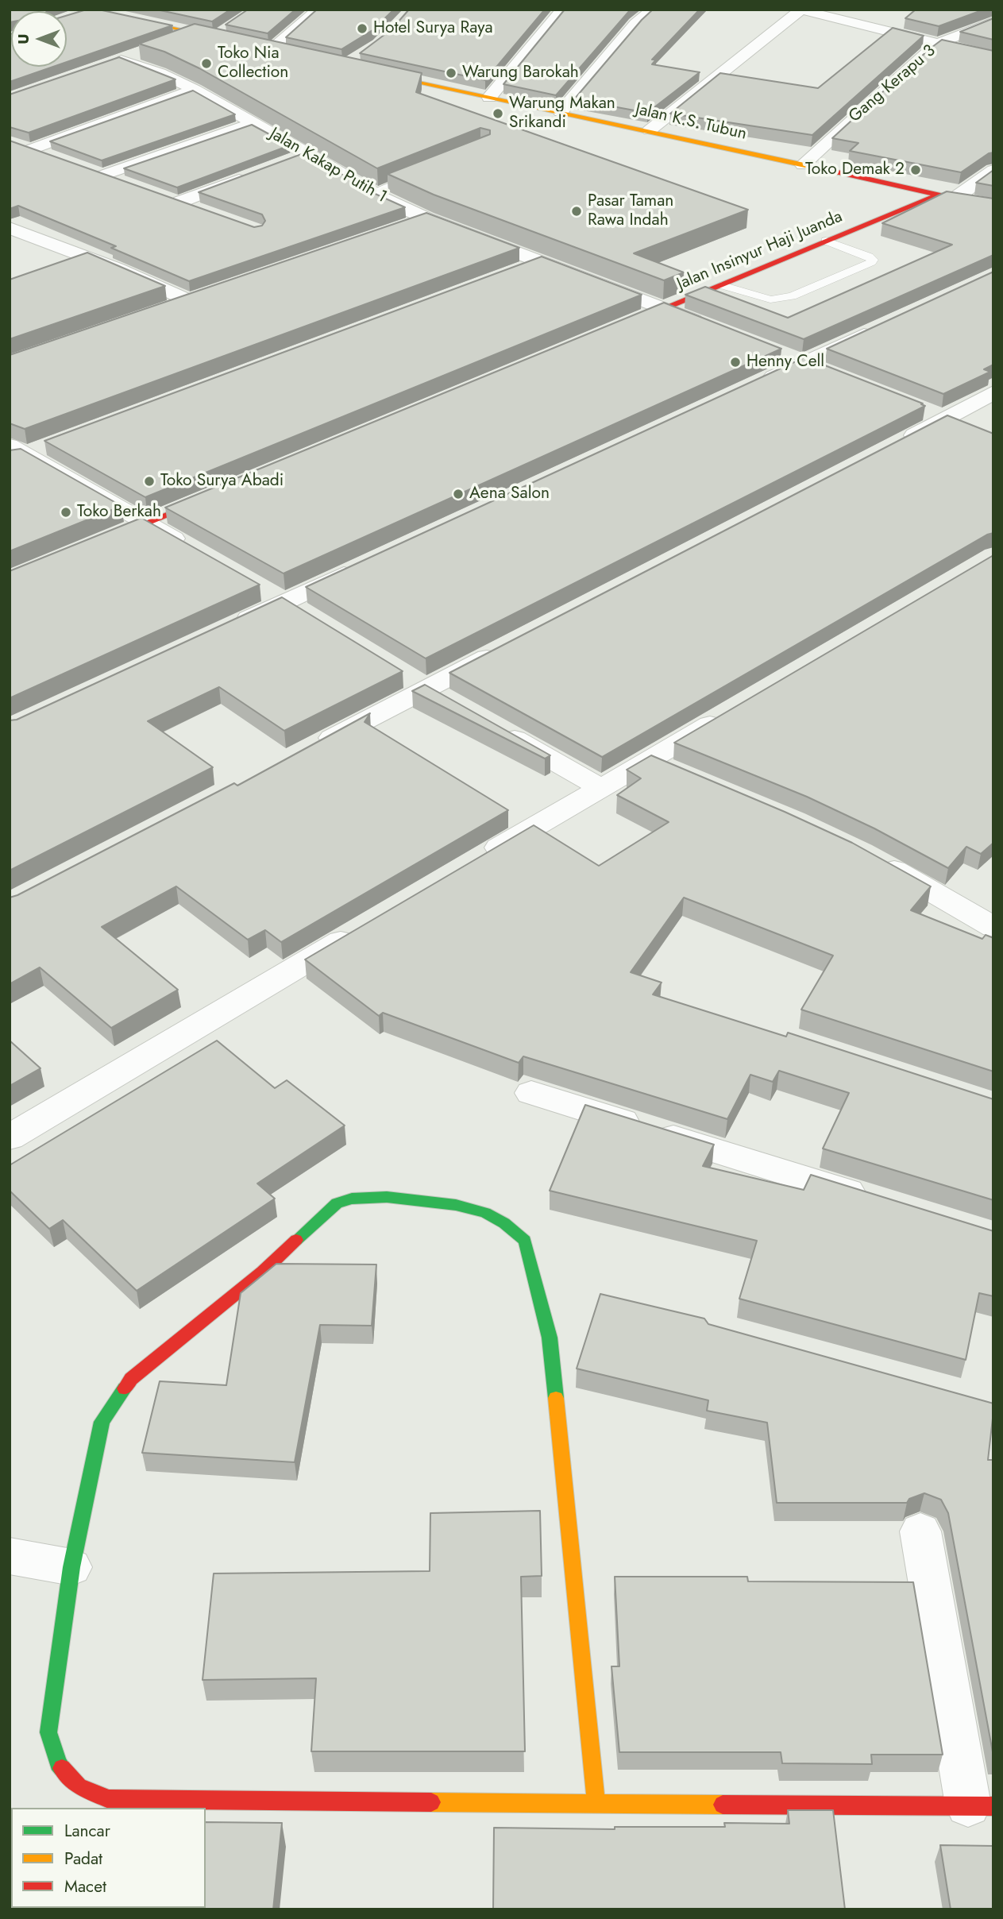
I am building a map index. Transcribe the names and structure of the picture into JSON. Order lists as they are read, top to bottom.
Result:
{
  "streets": {
    "street": [
      "Gang Kerapu 3",
      "Jalan K.S. Tubun",
      "Jalan Kakap Putih 1",
      "Jalan Insinyur Haji Juanda"
    ]
  },
  "crossings": [
    ["Gang Kerapu 3", "Jalan K.S. Tubun"],
    ["Jalan K.S. Tubun", "Jalan Insinyur Haji Juanda"],
    ["Jalan Kakap Putih 1", "Jalan Insinyur Haji Juanda"]
  ],
  "places": [
    "Hotel Surya Raya",
    "Toko Nia Collection",
    "Warung Barokah",
    "Warung Makan Srikandi",
    "Toko Demak 2",
    "Pasar Taman Rawa Indah",
    "Henny Cell",
    "Toko Surya Abadi",
    "Aena Salon",
    "Toko Berkah"
  ],
  "legend": ["Lancar", "Padat", "Macet"],
  "north": "left"
}
